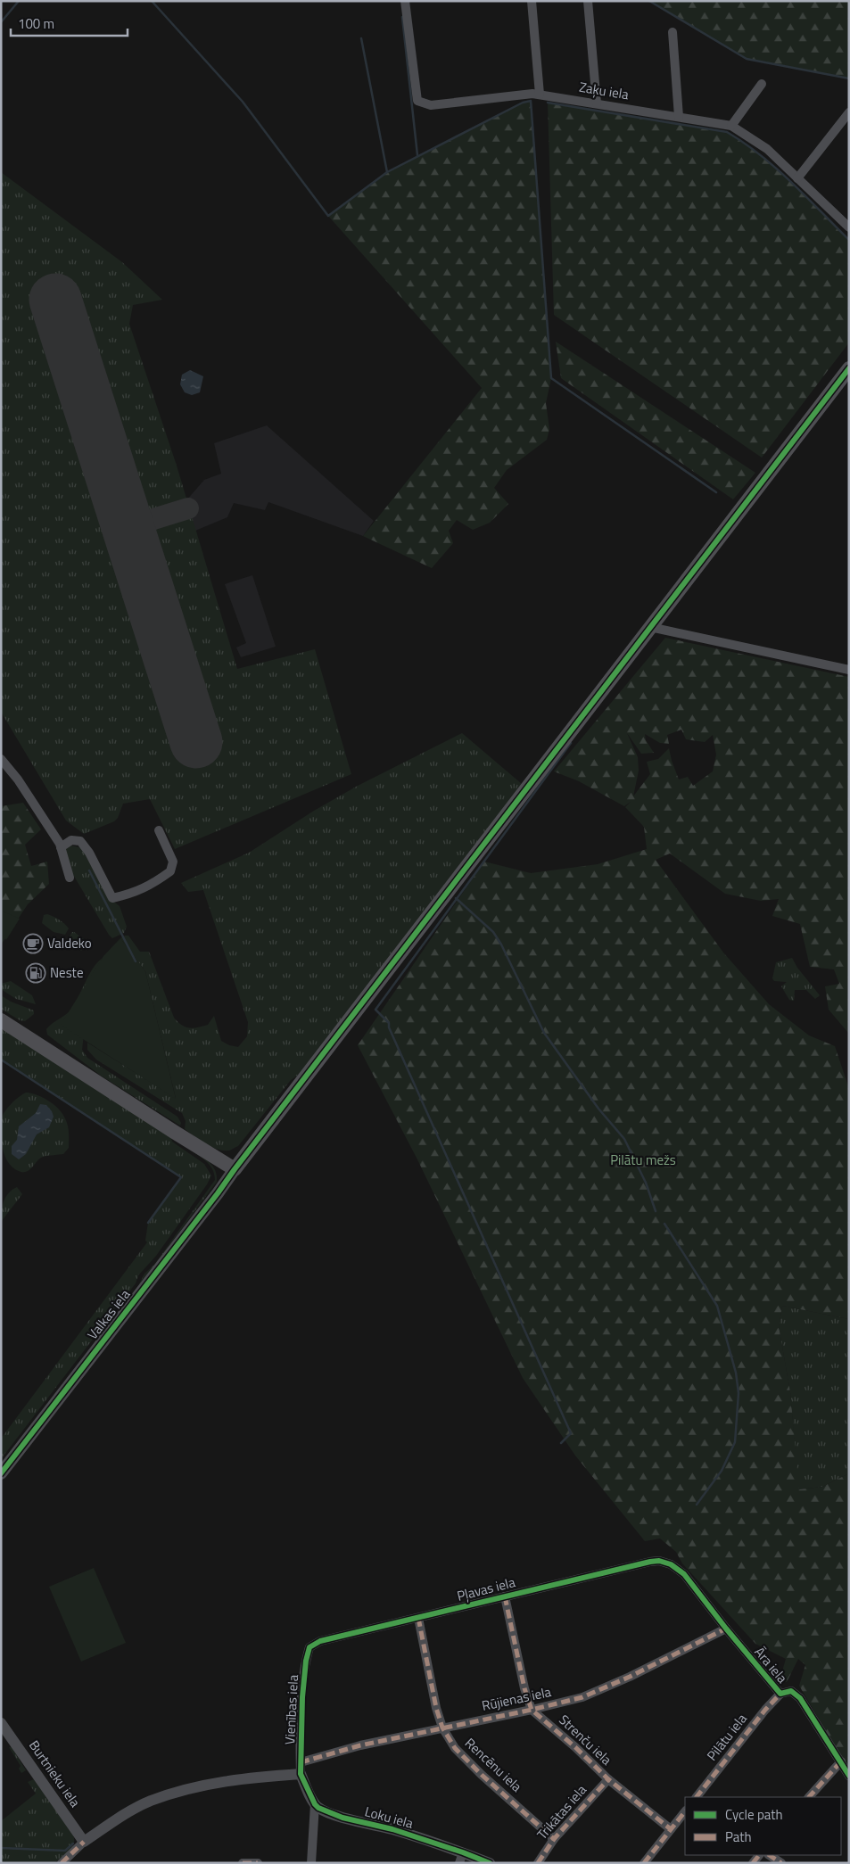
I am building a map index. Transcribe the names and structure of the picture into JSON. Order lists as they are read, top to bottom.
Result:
{
  "streets": {
    "main road": ["Valkas iela"],
    "street": [
      "Zaķu iela",
      "Pļavas iela",
      "Āra iela",
      "Rūjienas iela",
      "Vienības iela",
      "Pilātu iela",
      "Strenču iela",
      "Rencēnu iela",
      "Burtnieku iela",
      "Trikātas iela",
      "Loku iela"
    ]
  },
  "crossings": [
    ["Pļavas iela", "Āra iela"],
    ["Pļavas iela", "Vienības iela"],
    ["Pļavas iela", "Rencēnu iela"],
    ["Āra iela", "Rūjienas iela"],
    ["Āra iela", "Pilātu iela"],
    ["Rūjienas iela", "Vienības iela"],
    ["Rūjienas iela", "Strenču iela"],
    ["Rūjienas iela", "Rencēnu iela"],
    ["Strenču iela", "Trikātas iela"],
    ["Rencēnu iela", "Trikātas iela"]
  ],
  "parks": ["Pilātu mežs"],
  "places": {
    "cafe": ["Valdeko"],
    "fuel station": ["Neste"]
  },
  "legend": ["Cycle path", "Path"],
  "scale_bar": "100 m"
}
